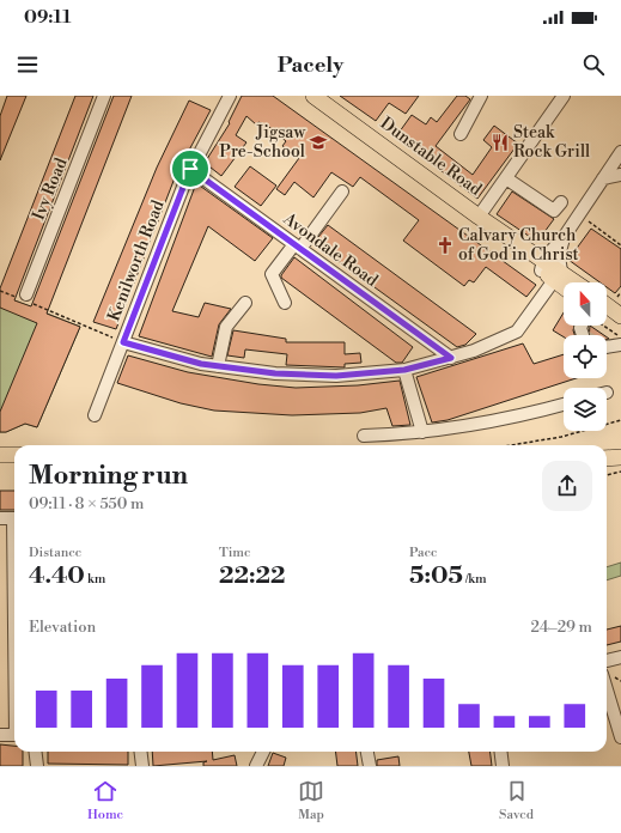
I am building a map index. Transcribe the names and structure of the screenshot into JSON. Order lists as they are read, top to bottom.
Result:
{
  "streets": {
    "main road": ["Dunstable Road"],
    "street": ["Ivy Road", "Avondale Road", "Kenilworth Road"]
  },
  "crossings": [
    ["Avondale Road", "Kenilworth Road"]
  ],
  "places": {
    "school or university": ["Jigsaw Pre-School"],
    "restaurant": ["Steak Rock Grill"],
    "church": ["Calvary Church of God in Christ"]
  },
  "north": "top",
  "page": {
    "status": "09:11",
    "header": "Pacely",
    "heading": ["Morning run", "09:11 · 8 × 550 m"],
    "stats": [
      ["Distance", "4.40 km"],
      ["Time", "22:22"],
      ["Pace", "5:05 /km"]
    ],
    "chart": ["Elevation", "24–29 m"],
    "tabs": ["Home", "Map", "Saved"]
  }
}
